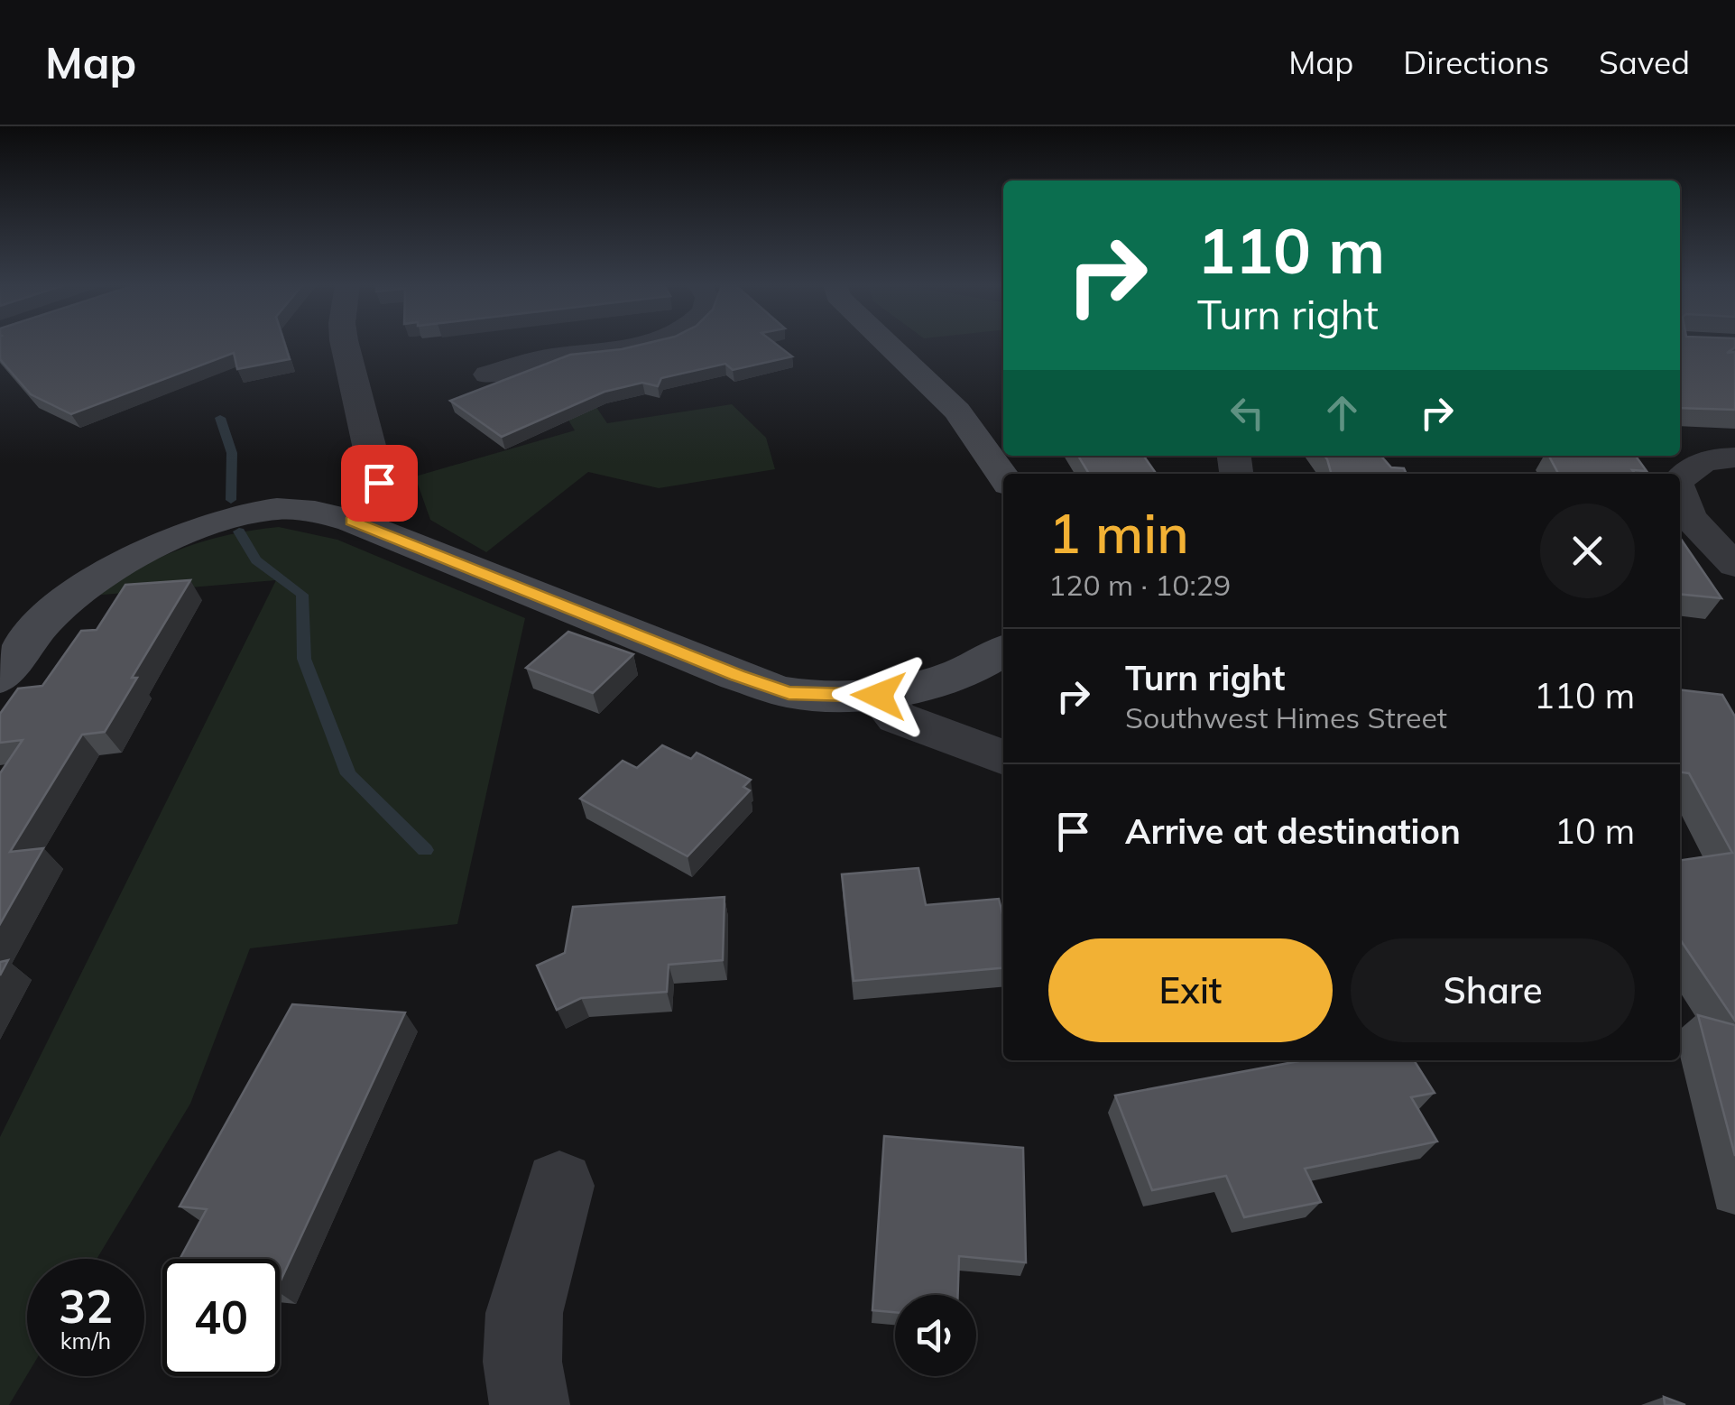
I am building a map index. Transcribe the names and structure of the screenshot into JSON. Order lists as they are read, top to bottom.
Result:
{
  "page": {
    "header": "Map",
    "nav": ["Map", "Directions", "Saved"],
    "turn": ["110 m", "Turn right"],
    "heading": ["1 min", "120 m · 10:29"],
    "list": [
      {
        "name": "Turn right",
        "note": "Southwest Himes Street",
        "value": "110 m"
      },
      {
        "name": "Arrive at destination",
        "value": "10 m"
      }
    ],
    "buttons": ["Exit", "Share"],
    "speed": "32 km/h",
    "limit": "40"
  }
}
